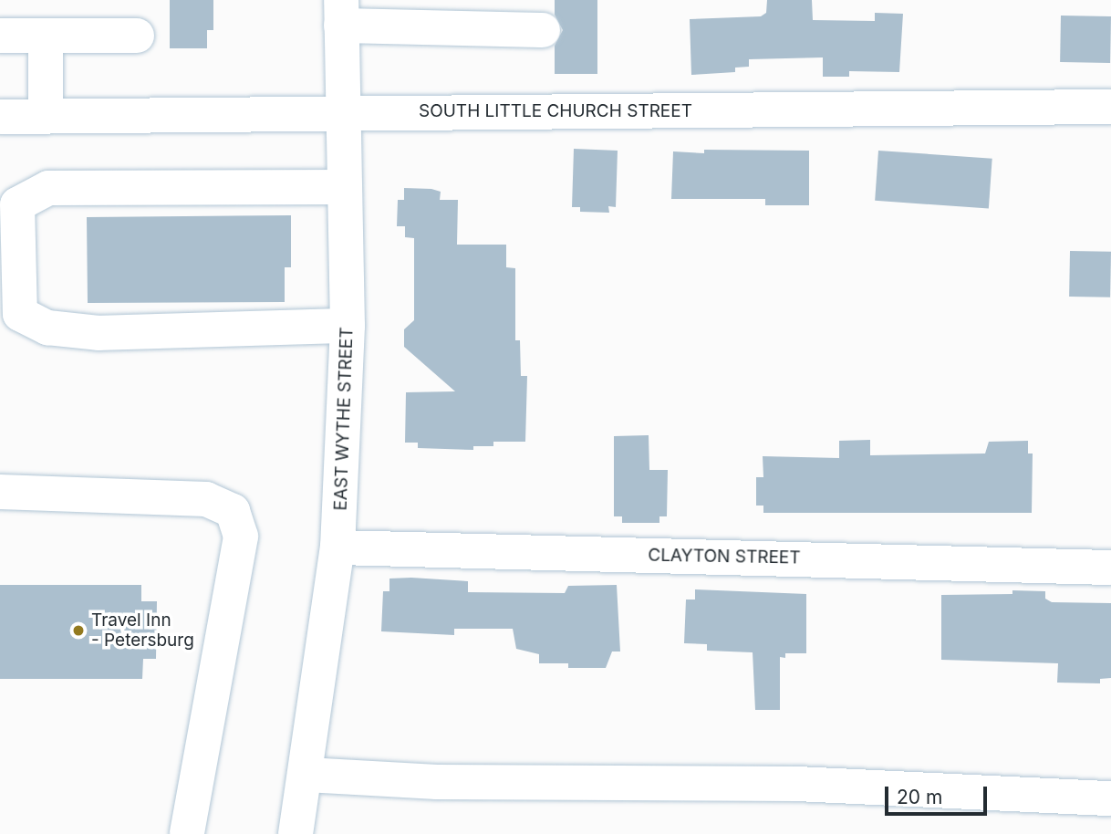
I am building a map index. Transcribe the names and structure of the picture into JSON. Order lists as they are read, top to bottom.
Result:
{
  "streets": {
    "main road": ["SOUTH LITTLE CHURCH STREET", "EAST WYTHE STREET", "CLAYTON STREET"]
  },
  "crossings": [
    ["SOUTH LITTLE CHURCH STREET", "EAST WYTHE STREET"],
    ["EAST WYTHE STREET", "CLAYTON STREET"]
  ],
  "places": ["Travel Inn - Petersburg"],
  "scale_bar": "20 m"
}
